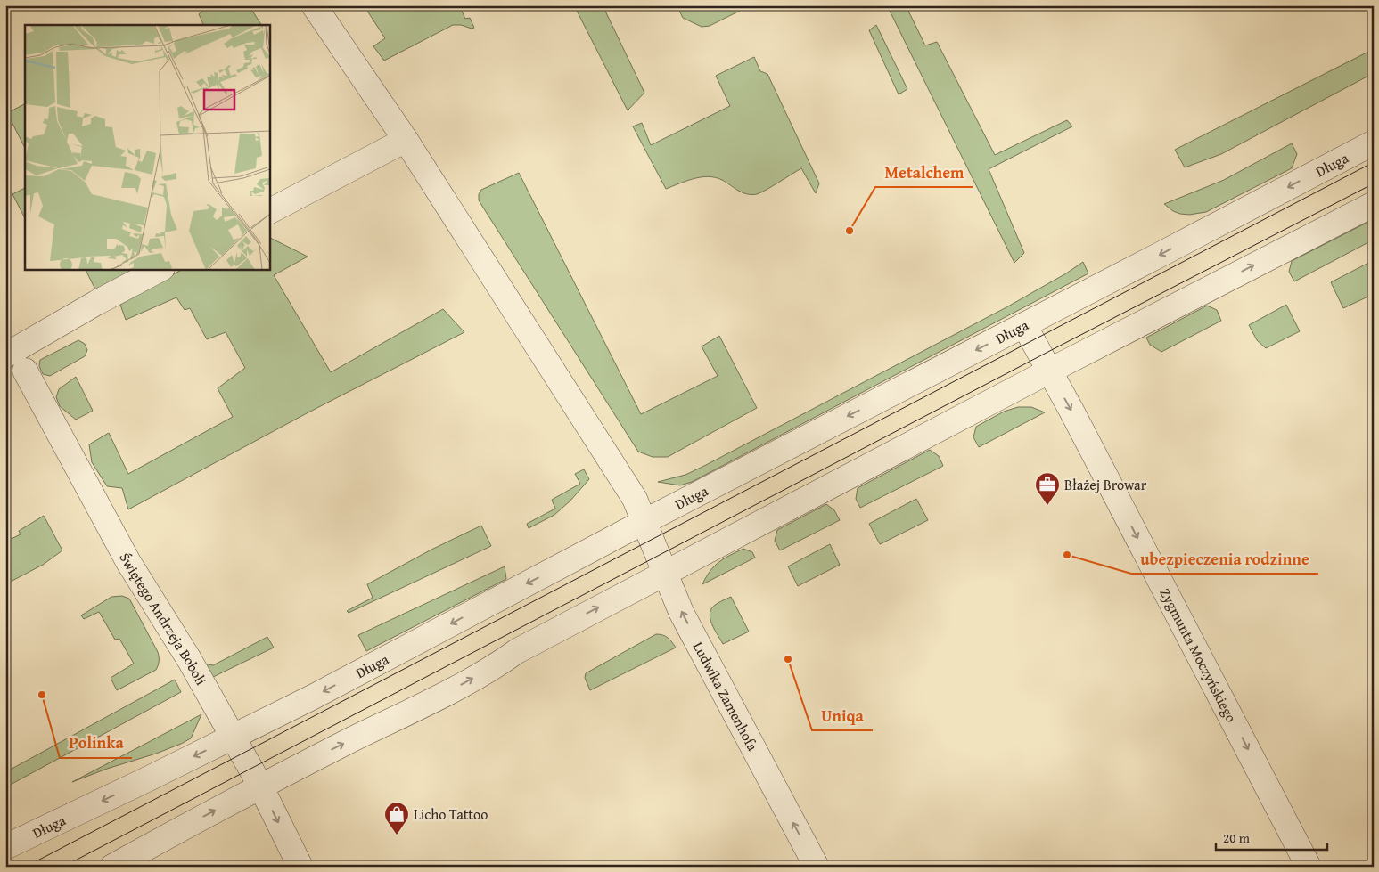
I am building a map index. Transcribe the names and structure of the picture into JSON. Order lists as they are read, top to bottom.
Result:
{
  "streets": {
    "street": [
      "Długa",
      "Świętego Andrzeja Boboli",
      "Zygmunta Moczyńskiego",
      "Ludwika Zamenhofa"
    ]
  },
  "crossings": [
    ["Długa", "Świętego Andrzeja Boboli"],
    ["Długa", "Zygmunta Moczyńskiego"],
    ["Długa", "Ludwika Zamenhofa"]
  ],
  "one_way": ["Zygmunta Moczyńskiego"],
  "places": {
    "other": [
      "Metalchem",
      "ubezpieczenia rodzinne",
      "Uniqa",
      "Polinka"
    ],
    "office": ["Błażej Browar"],
    "shop": ["Licho Tattoo"]
  },
  "scale_bar": "20 m"
}
